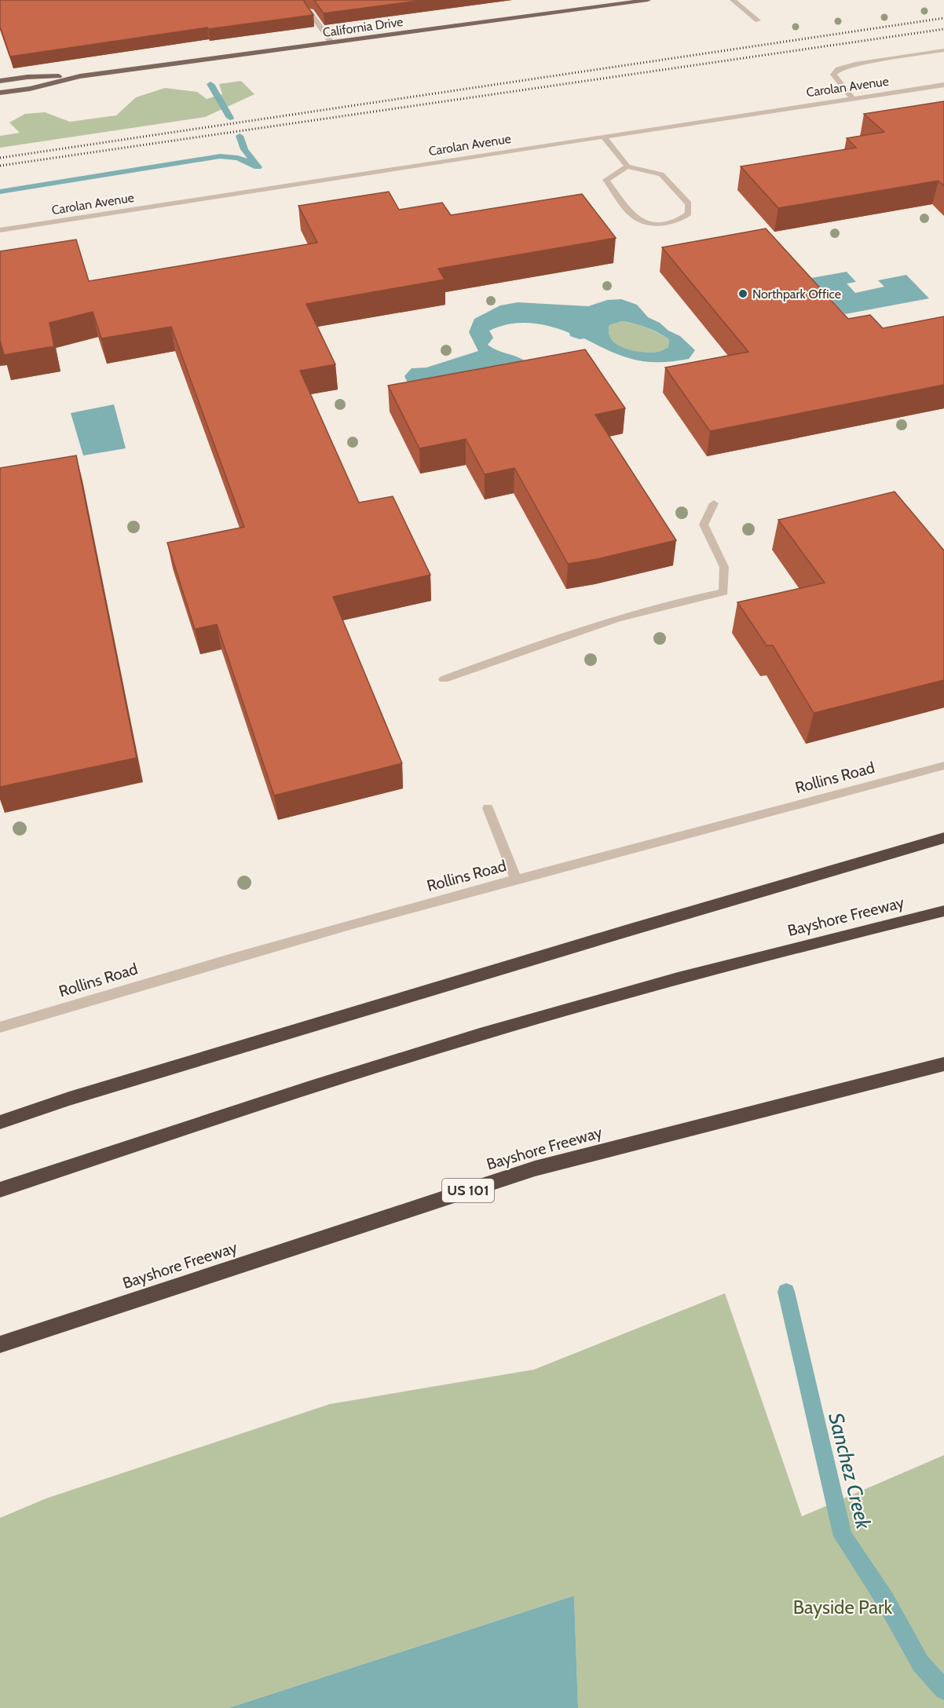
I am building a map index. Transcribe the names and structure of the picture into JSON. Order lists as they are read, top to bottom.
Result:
{
  "streets": {
    "highway": ["Bayshore Freeway", "US 101"],
    "main road": ["California Drive"],
    "street": ["Carolan Avenue", "Rollins Road"]
  },
  "water": ["Sanchez Creek"],
  "parks": ["Bayside Park"],
  "places": ["Northpark Office"]
}
